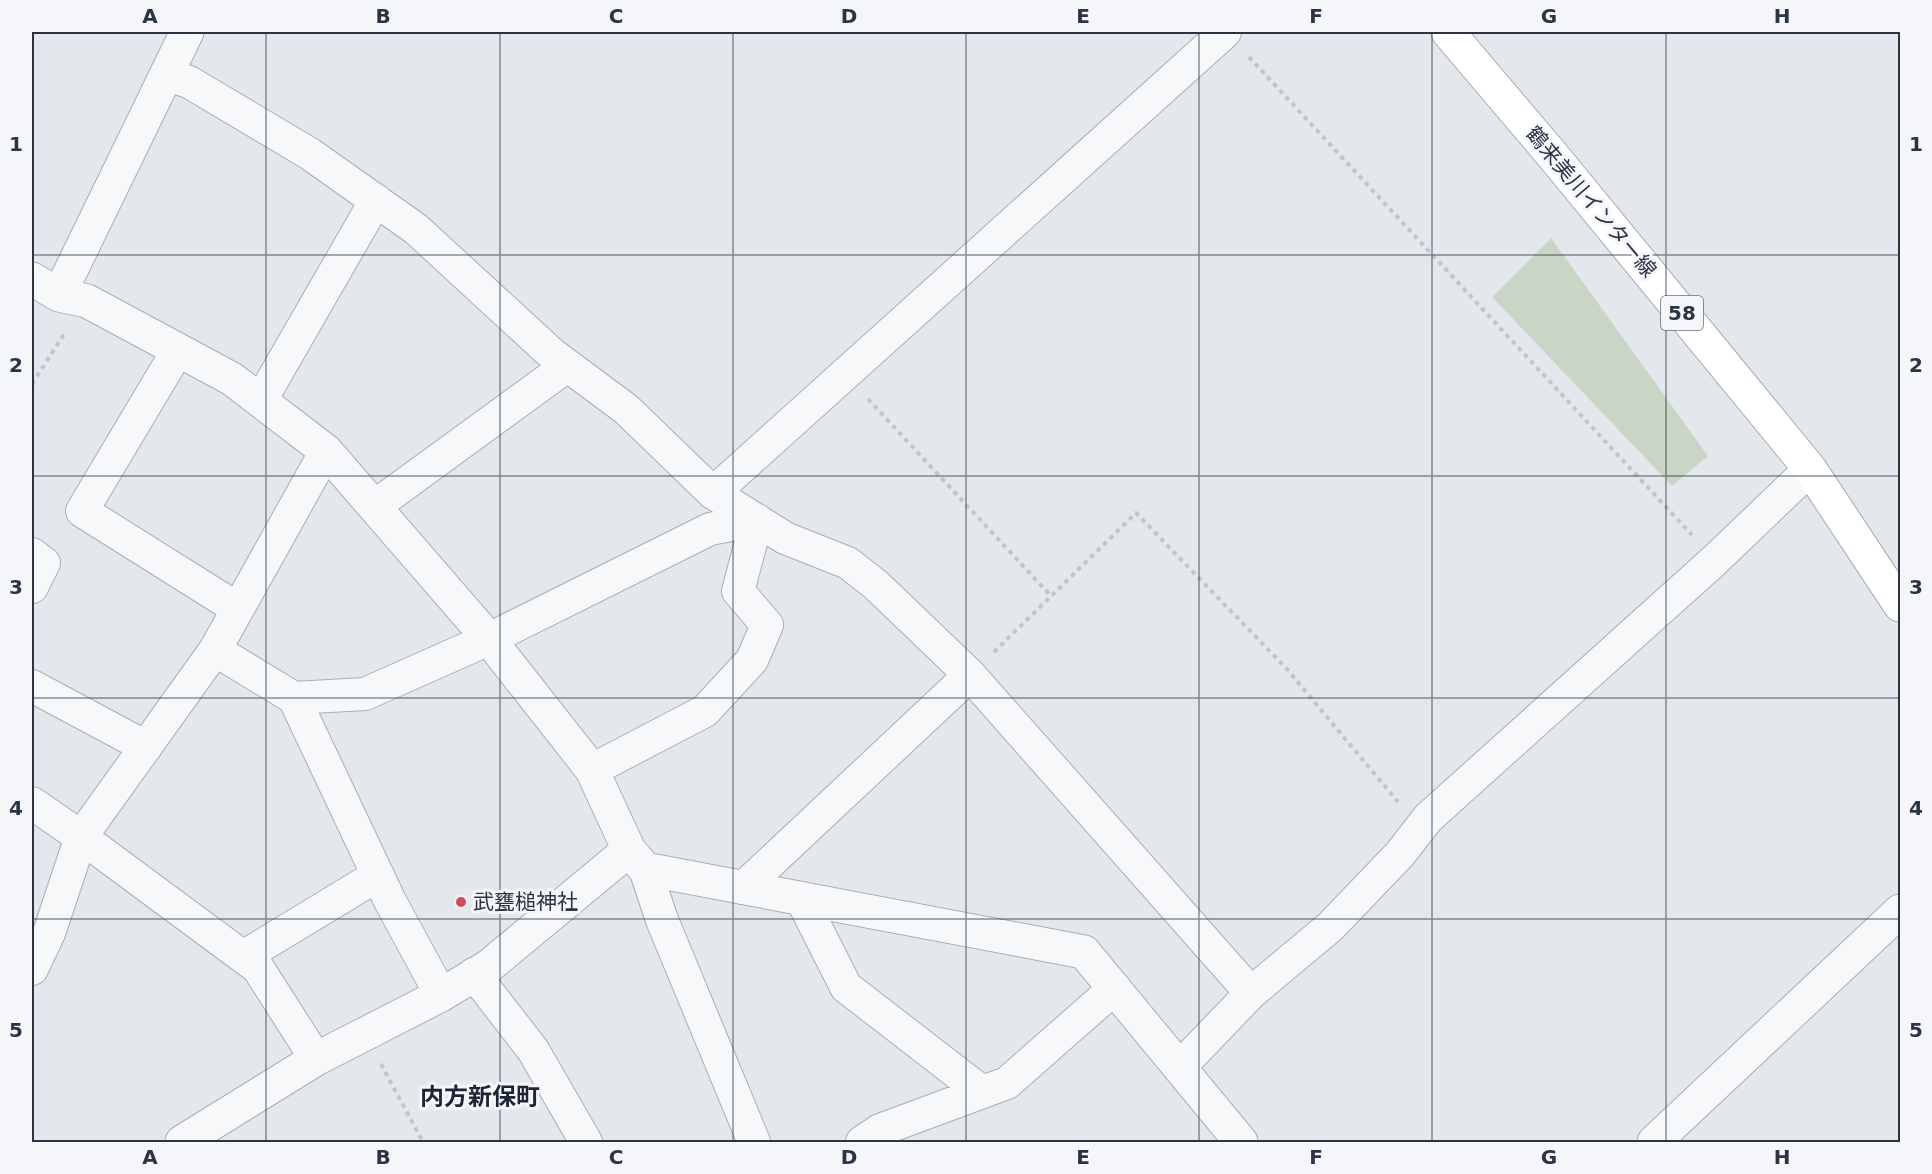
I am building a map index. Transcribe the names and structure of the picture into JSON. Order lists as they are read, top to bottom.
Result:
{
  "streets": {
    "main road": ["鶴来美川インター線", "58"]
  },
  "districts": ["内方新保町"],
  "places": ["武甕槌神社"],
  "grid": {
    "columns": [
      "A",
      "B",
      "C",
      "D",
      "E",
      "F",
      "G",
      "H"
    ],
    "rows": [
      "1",
      "2",
      "3",
      "4",
      "5"
    ]
  }
}
